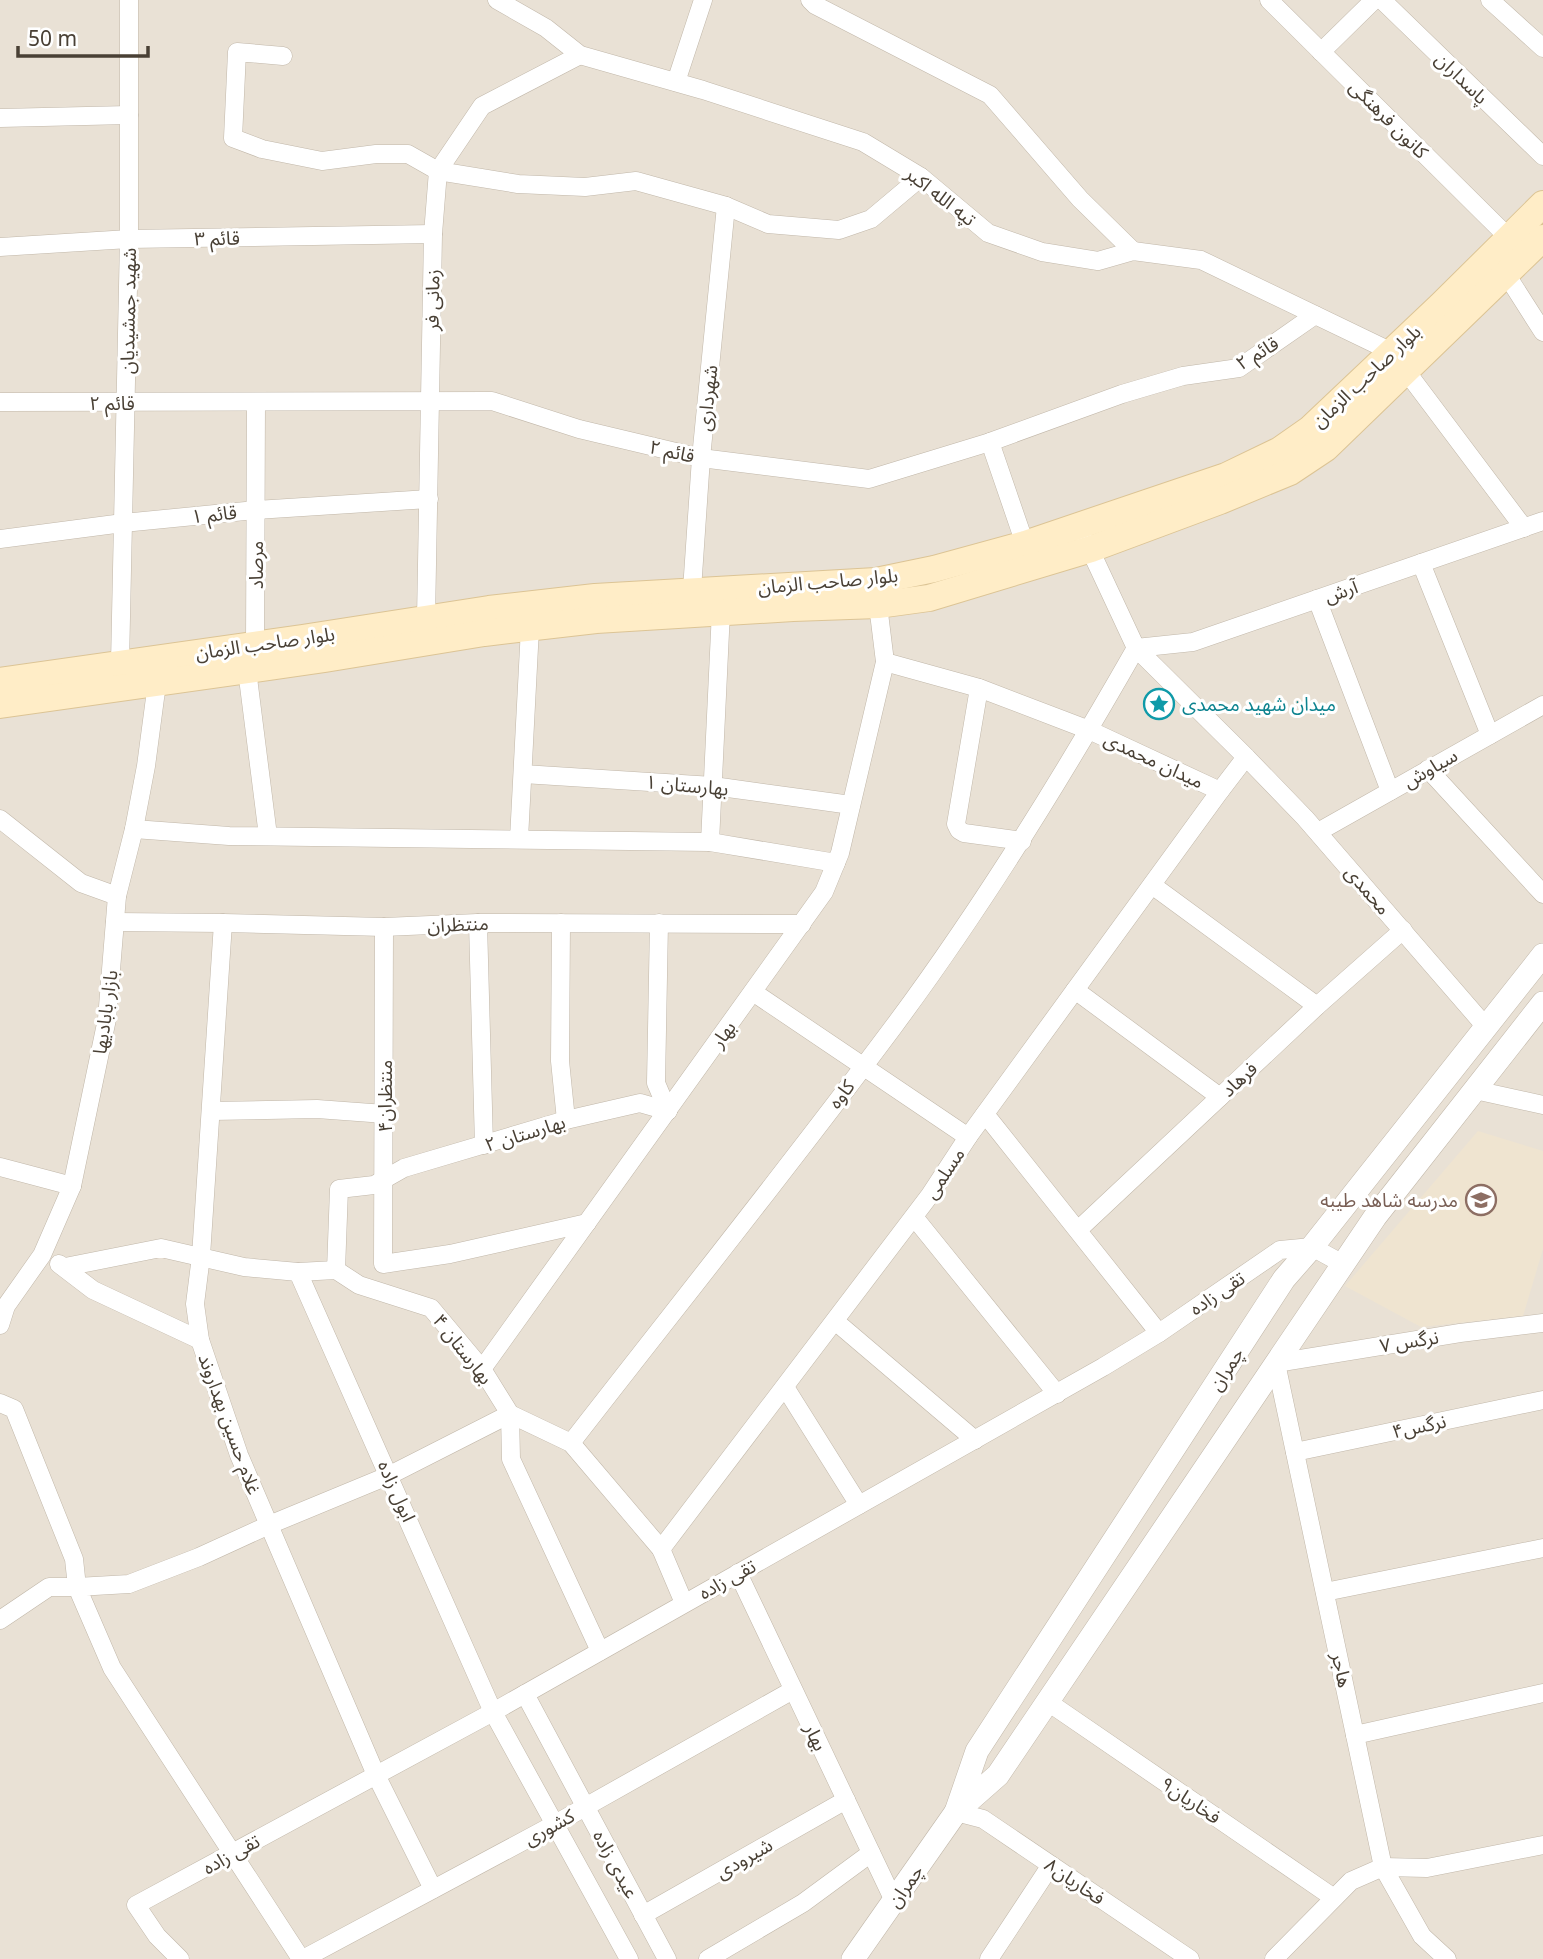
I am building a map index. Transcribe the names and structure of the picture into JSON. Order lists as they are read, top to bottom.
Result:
{
  "streets": {
    "main road": ["بلوار صاحب الزمان"],
    "street": [
      "پاسداران",
      "کانون فرهنگی",
      "تپه الله اکبر",
      "قائم ۳",
      "زمانی فر",
      "شهید جمشیدیان",
      "قائم ۲",
      "شهرداری",
      "قائم ۱",
      "مرصاد",
      "آرش",
      "میدان محمدی",
      "سیاوش",
      "بهارستان ۱",
      "محمدی",
      "منتظران",
      "بازار بابادیها",
      "بهار",
      "فرهاد",
      "کاوه",
      "منتظران۴",
      "بهارستان ۲",
      "مسلمی",
      "تقی زاده",
      "نرگس ۷",
      "بهارستان ۴",
      "چمران",
      "غلام حسین بهداروند",
      "نرگس۴",
      "ابول زاده",
      "هاجر",
      "فخاریان۹",
      "کشوری",
      "شیرودی",
      "عیدی زاده",
      "فخاریان۸"
    ]
  },
  "crossings": [
    ["کانون فرهنگی", "بلوار صاحب الزمان"],
    ["تپه الله اکبر", "زمانی فر"],
    ["تپه الله اکبر", "قائم ۲"],
    ["تپه الله اکبر", "بلوار صاحب الزمان"],
    ["قائم ۳", "زمانی فر"],
    ["قائم ۳", "شهید جمشیدیان"],
    ["زمانی فر", "قائم ۲"],
    ["زمانی فر", "بلوار صاحب الزمان"],
    ["زمانی فر", "قائم ۱"],
    ["شهید جمشیدیان", "قائم ۲"],
    ["شهید جمشیدیان", "بلوار صاحب الزمان"],
    ["شهید جمشیدیان", "قائم ۱"],
    ["قائم ۲", "شهرداری"],
    ["قائم ۲", "مرصاد"],
    ["بلوار صاحب الزمان", "شهرداری"],
    ["بلوار صاحب الزمان", "مرصاد"],
    ["بلوار صاحب الزمان", "بازار بابادیها"],
    ["قائم ۱", "مرصاد"],
    ["آرش", "میدان محمدی"],
    ["میدان محمدی", "محمدی"],
    ["میدان محمدی", "کاوه"],
    ["میدان محمدی", "مسلمی"],
    ["سیاوش", "محمدی"],
    ["بهارستان ۱", "بهار"],
    ["محمدی", "فرهاد"],
    ["محمدی", "چمران"],
    ["منتظران", "بازار بابادیها"],
    ["منتظران", "بهار"],
    ["منتظران", "منتظران۴"],
    ["منتظران", "غلام حسین بهداروند"],
    ["بهار", "منتظران۴"],
    ["بهار", "بهارستان ۲"],
    ["بهار", "تقی زاده"],
    ["بهار", "بهارستان ۴"],
    ["بهار", "چمران"],
    ["بهار", "کشوری"],
    ["بهار", "شیرودی"],
    ["منتظران۴", "بهارستان ۲"],
    ["بهارستان ۲", "بهارستان ۴"],
    ["تقی زاده", "چمران"],
    ["تقی زاده", "غلام حسین بهداروند"],
    ["تقی زاده", "ابول زاده"],
    ["تقی زاده", "عیدی زاده"],
    ["نرگس ۷", "چمران"],
    ["نرگس ۷", "هاجر"],
    ["چمران", "هاجر"],
    ["چمران", "فخاریان۹"],
    ["چمران", "فخاریان۸"],
    ["غلام حسین بهداروند", "کشوری"],
    ["نرگس۴", "هاجر"],
    ["ابول زاده", "عیدی زاده"],
    ["کشوری", "عیدی زاده"],
    ["شیرودی", "عیدی زاده"]
  ],
  "places": {
    "place": ["میدان شهید محمدی"],
    "school or university": ["مدرسه شاهد طیبه"]
  },
  "scale_bar": "50 m"
}
